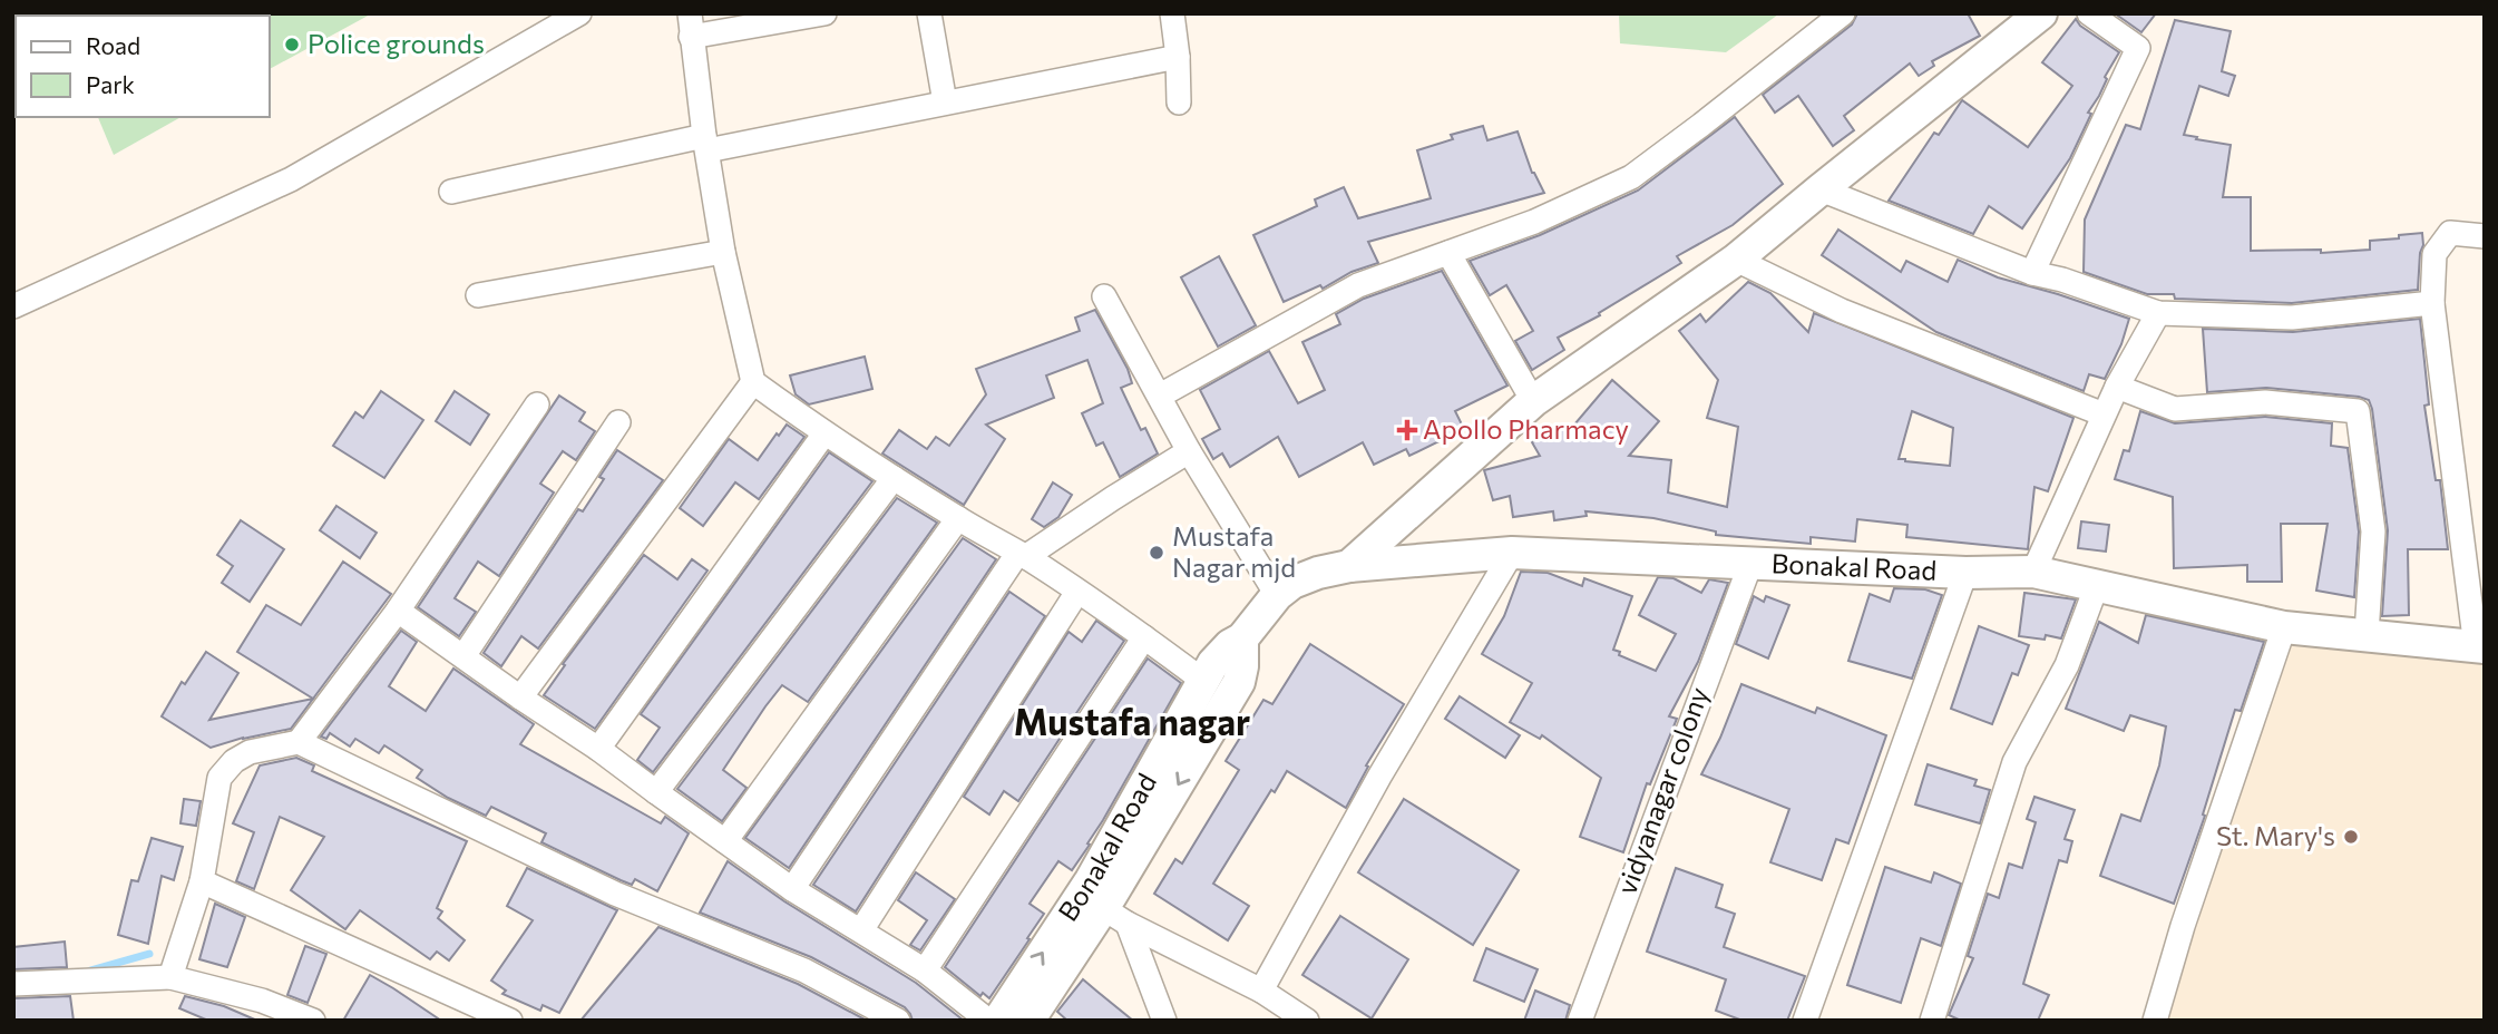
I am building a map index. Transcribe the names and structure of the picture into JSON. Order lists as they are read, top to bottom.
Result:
{
  "streets": {
    "main road": ["Bonakal Road"],
    "street": ["vidyanagar colony"]
  },
  "crossings": [
    ["Bonakal Road", "vidyanagar colony"]
  ],
  "districts": ["Mustafa nagar"],
  "places": {
    "other": ["Police grounds", "Mustafa Nagar mjd", "St. Mary's"],
    "health": ["Apollo Pharmacy"]
  },
  "legend": ["Road", "Park"]
}
